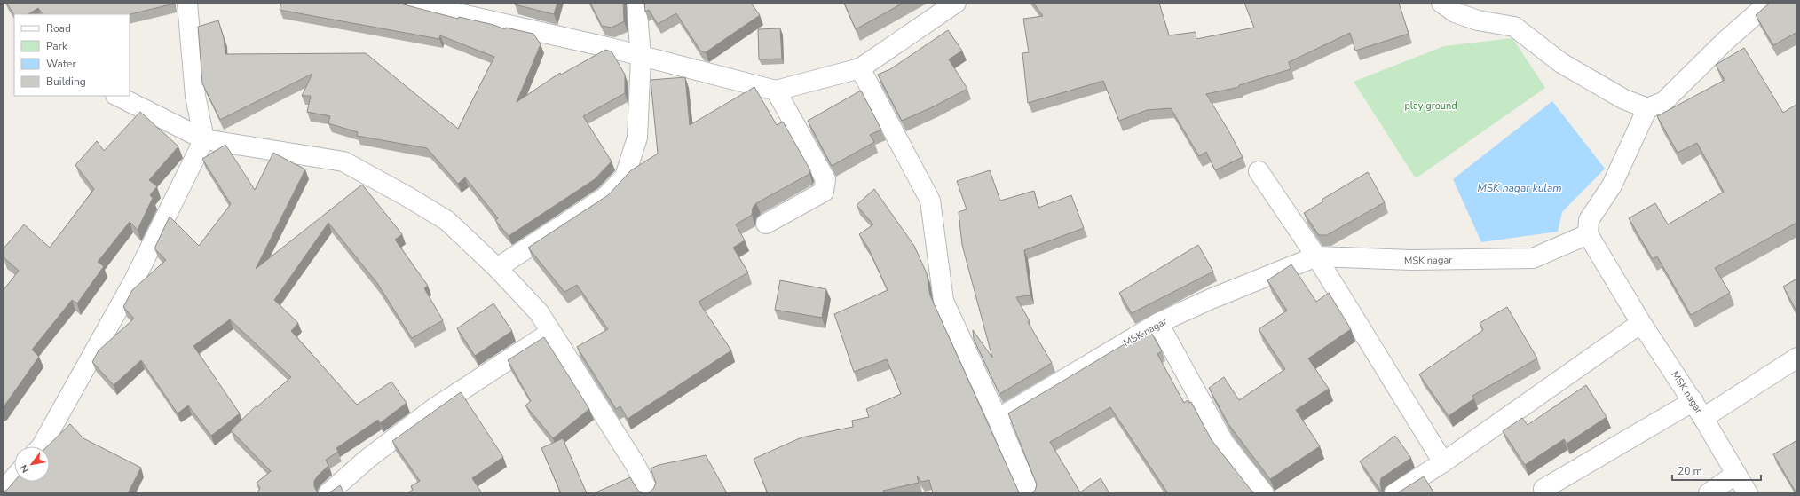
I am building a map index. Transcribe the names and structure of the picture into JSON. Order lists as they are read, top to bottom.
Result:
{
  "streets": {
    "street": ["MSK nagar"]
  },
  "water": ["MSK nagar kulam"],
  "parks": ["play ground"],
  "legend": [
    "Road",
    "Park",
    "Water",
    "Building"
  ],
  "scale_bar": "20 m",
  "north": "bottom left"
}
